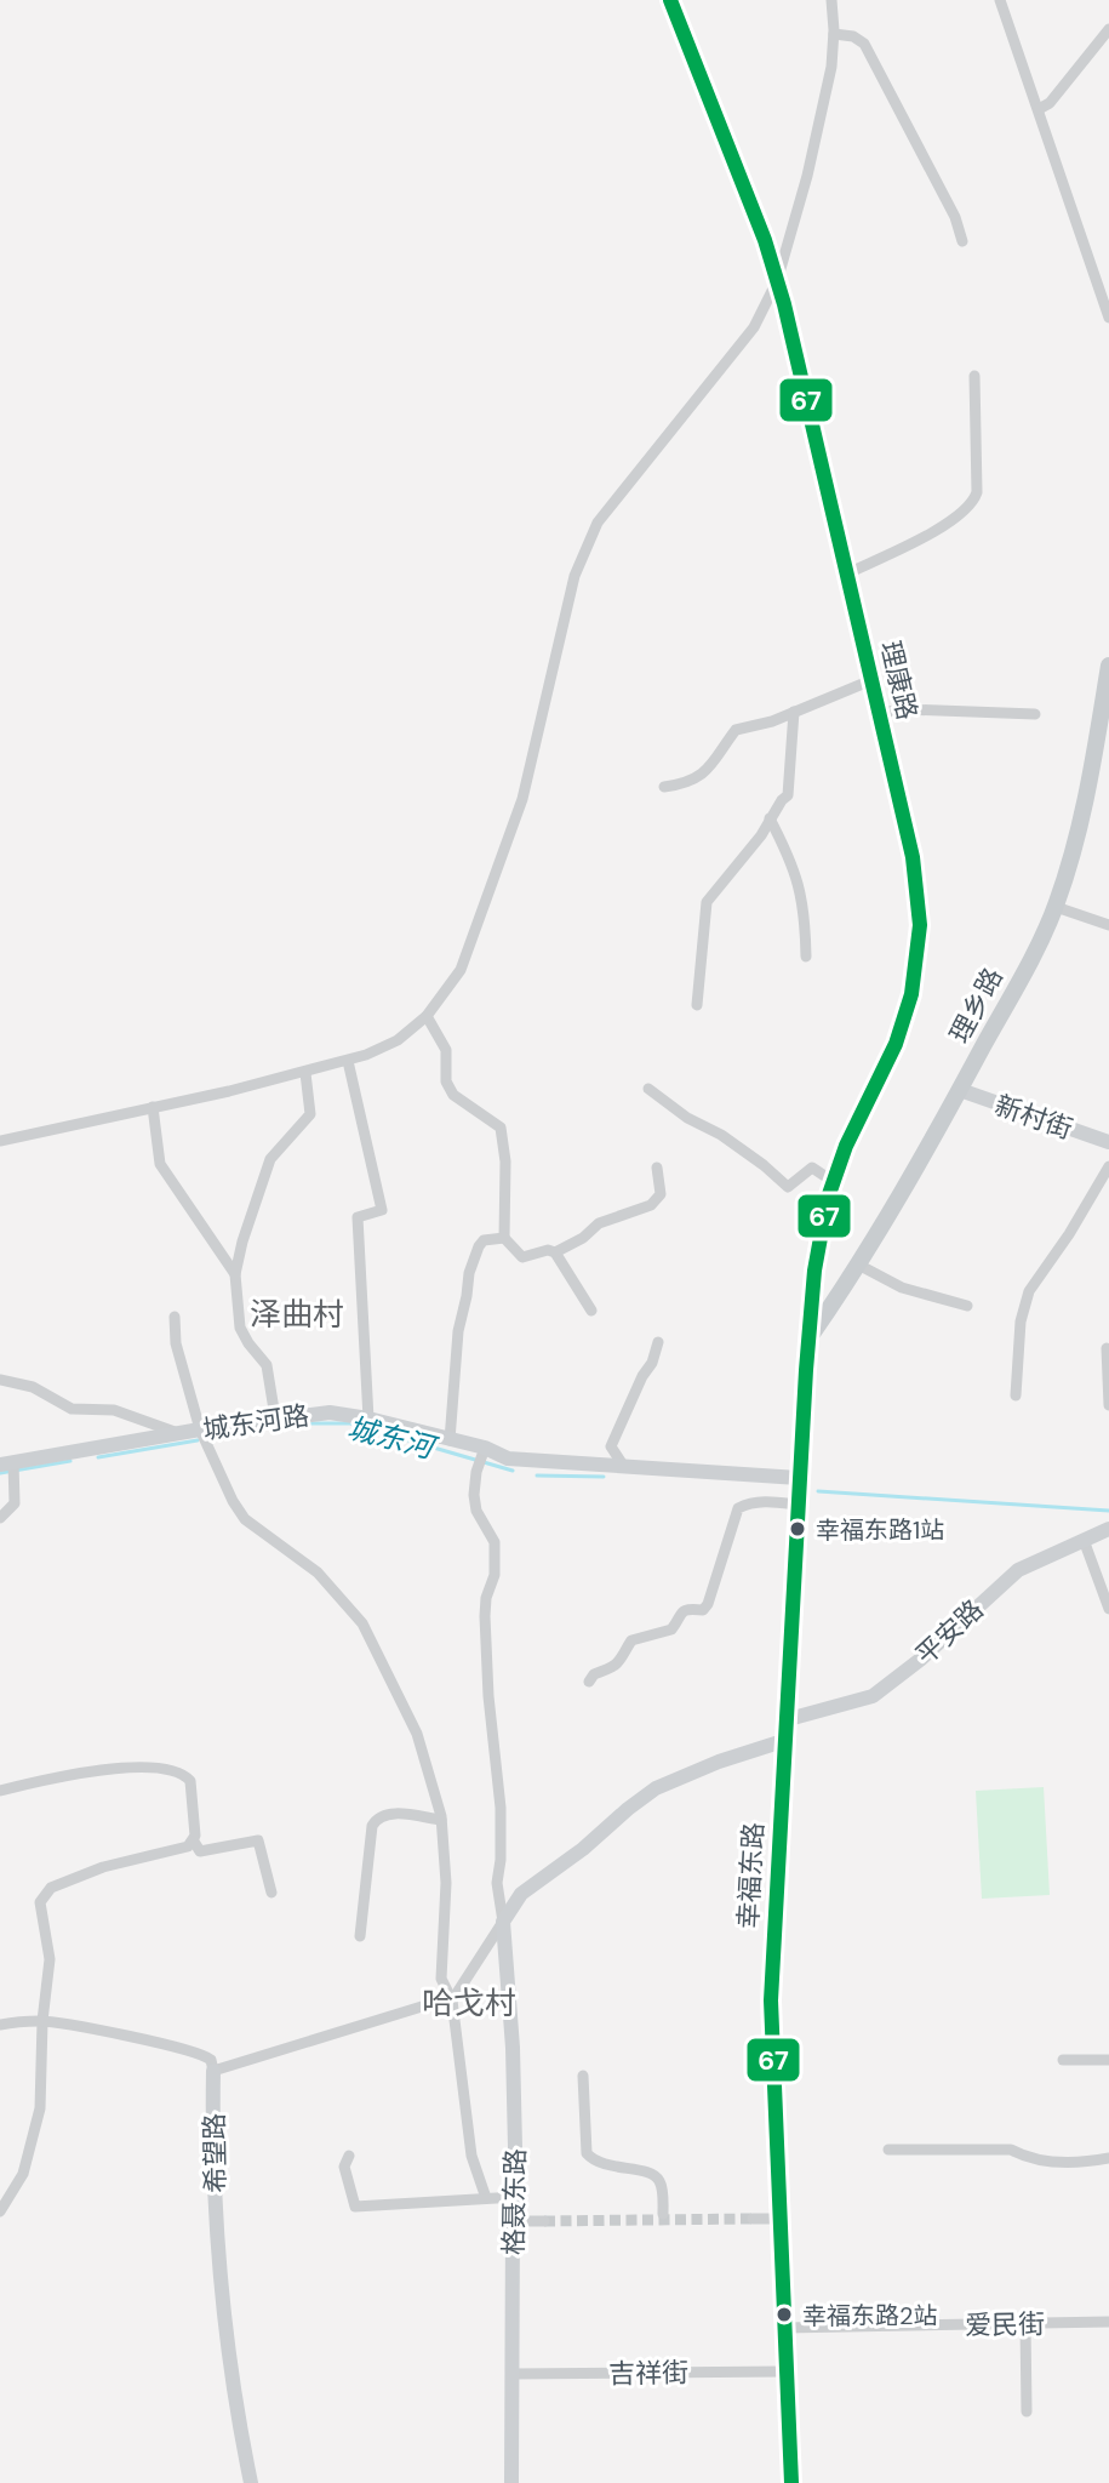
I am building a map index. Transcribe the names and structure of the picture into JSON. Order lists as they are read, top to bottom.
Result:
{
  "streets": {
    "main road": ["理康路", "理乡路", "幸福东路"],
    "street": [
      "新村街",
      "城东河路",
      "平安路",
      "希望路",
      "格聂东路",
      "爱民街",
      "吉祥街"
    ]
  },
  "crossings": [
    ["理康路", "幸福东路"],
    ["理乡路", "新村街"],
    ["理乡路", "幸福东路"],
    ["城东河路", "幸福东路"],
    ["平安路", "幸福东路"],
    ["幸福东路", "爱民街"],
    ["幸福东路", "吉祥街"],
    ["格聂东路", "吉祥街"]
  ],
  "districts": ["泽曲村", "哈戈村"],
  "water": ["城东河"],
  "places": ["幸福东路1站", "幸福东路2站"],
  "lines": ["transit line 67"]
}
